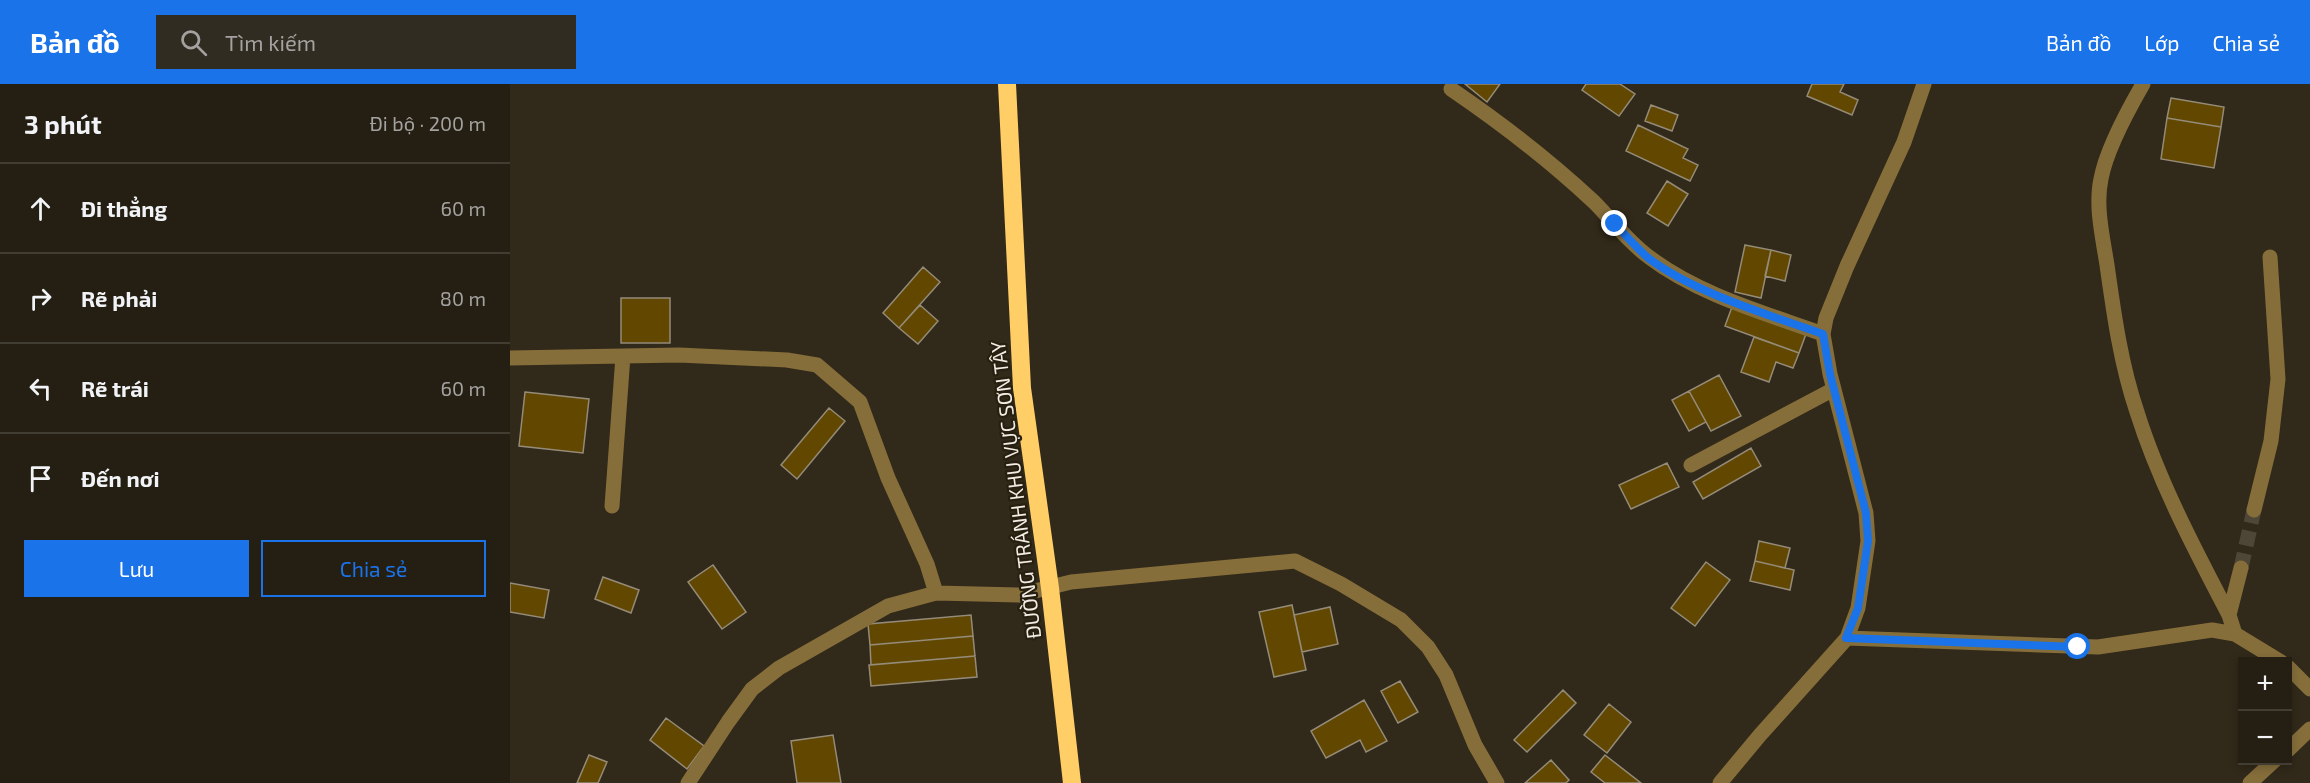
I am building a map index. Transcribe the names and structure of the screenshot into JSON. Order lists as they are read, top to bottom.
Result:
{
  "streets": {
    "highway": ["ĐƯỜNG TRÁNH KHU VỰC SƠN TÂY"]
  },
  "page": {
    "header": "Bản đồ",
    "search": "Tìm kiếm",
    "nav": ["Bản đồ", "Lớp", "Chia sẻ"],
    "heading": ["3 phút", "Đi bộ · 200 m"],
    "list": [
      ["Đi thẳng", "60 m"],
      ["Rẽ phải", "80 m"],
      ["Rẽ trái", "60 m"],
      "Đến nơi"
    ],
    "buttons": ["Lưu", "Chia sẻ"],
    "map_buttons": ["+", "−"]
  }
}
